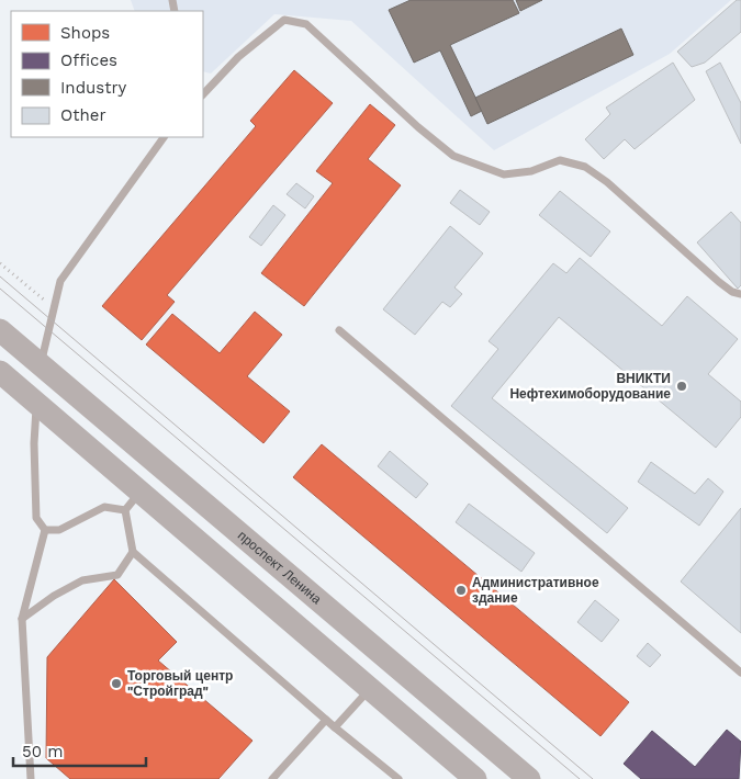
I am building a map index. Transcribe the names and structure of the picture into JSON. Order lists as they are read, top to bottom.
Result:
{
  "streets": {
    "main road": ["проспект Ленина"]
  },
  "places": ["ВНИКТИ Нефтехимоборудование", "Административное здание", "Торговый центр \"Стройград\""],
  "legend": [
    "Shops",
    "Offices",
    "Industry",
    "Other"
  ],
  "scale_bar": "50 m"
}
